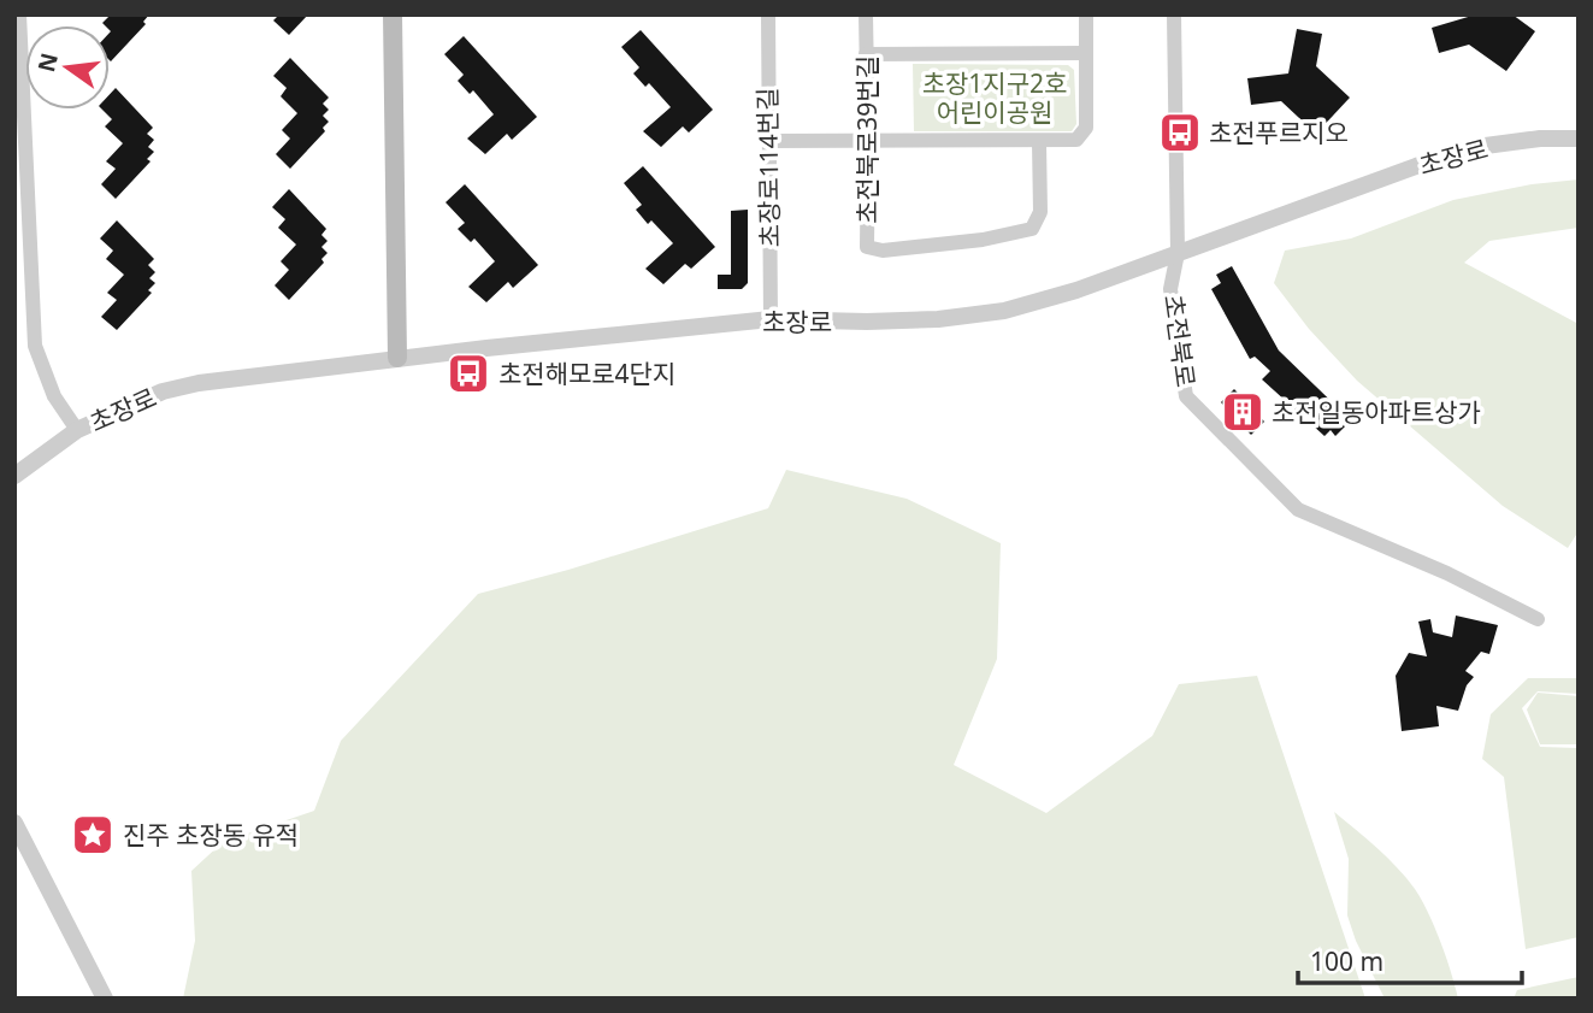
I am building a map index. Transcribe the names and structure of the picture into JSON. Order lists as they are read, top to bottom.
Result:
{
  "streets": {
    "street": [
      "초전북로39번길",
      "초장로",
      "초장로114번길",
      "초전북로"
    ]
  },
  "crossings": [
    ["초장로", "초장로114번길"],
    ["초장로", "초전북로"]
  ],
  "parks": ["초장1지구2호 어린이공원"],
  "places": {
    "bus stop": ["초전푸르지오", "초전해모로4단지"],
    "building": ["초전일동아파트상가"],
    "place": ["진주 초장동 유적"]
  },
  "scale_bar": "100 m",
  "north": "left"
}
